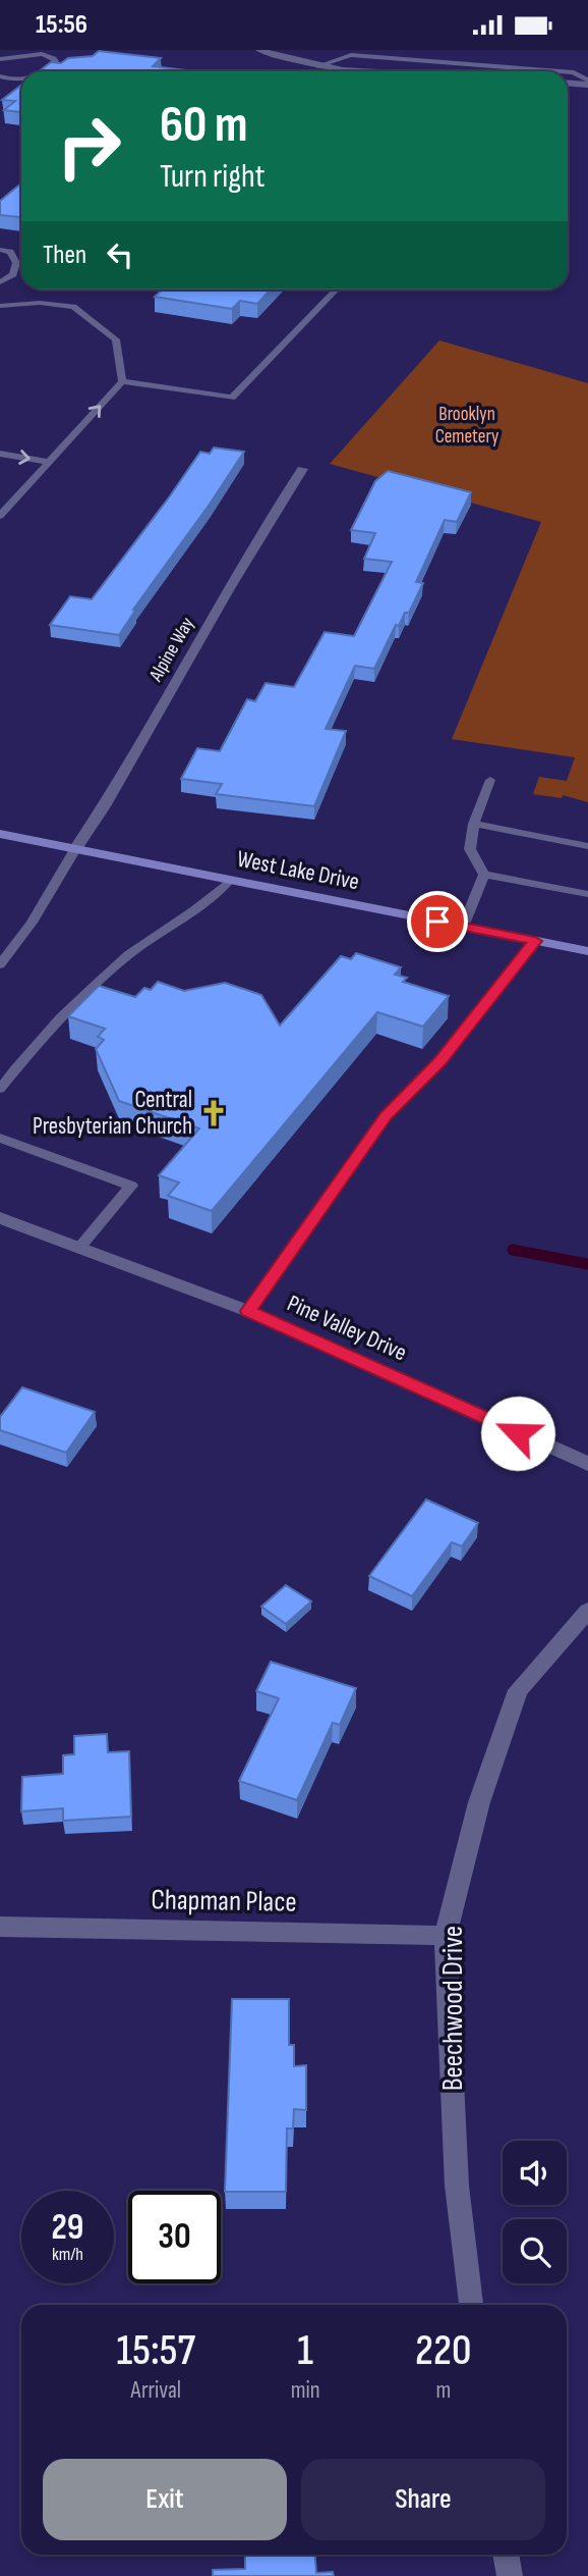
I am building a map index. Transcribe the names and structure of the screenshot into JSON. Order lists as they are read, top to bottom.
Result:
{
  "streets": {
    "main road": ["West Lake Drive"],
    "street": [
      "Alpine Way",
      "Pine Valley Drive",
      "Chapman Place",
      "Beechwood Drive"
    ]
  },
  "crossings": [
    ["Alpine Way", "West Lake Drive"],
    ["Chapman Place", "Beechwood Drive"]
  ],
  "parks": ["Brooklyn Cemetery"],
  "places": {
    "church": ["Central Presbyterian Church"]
  },
  "page": {
    "status": "15:56",
    "turn": ["60 m", "Turn right"],
    "then": "Then",
    "speed": "29 km/h",
    "limit": "30",
    "eta": [
      "15:57",
      "Arrival",
      "1",
      "min",
      "220",
      "m"
    ],
    "buttons": ["Exit", "Share"]
  }
}
